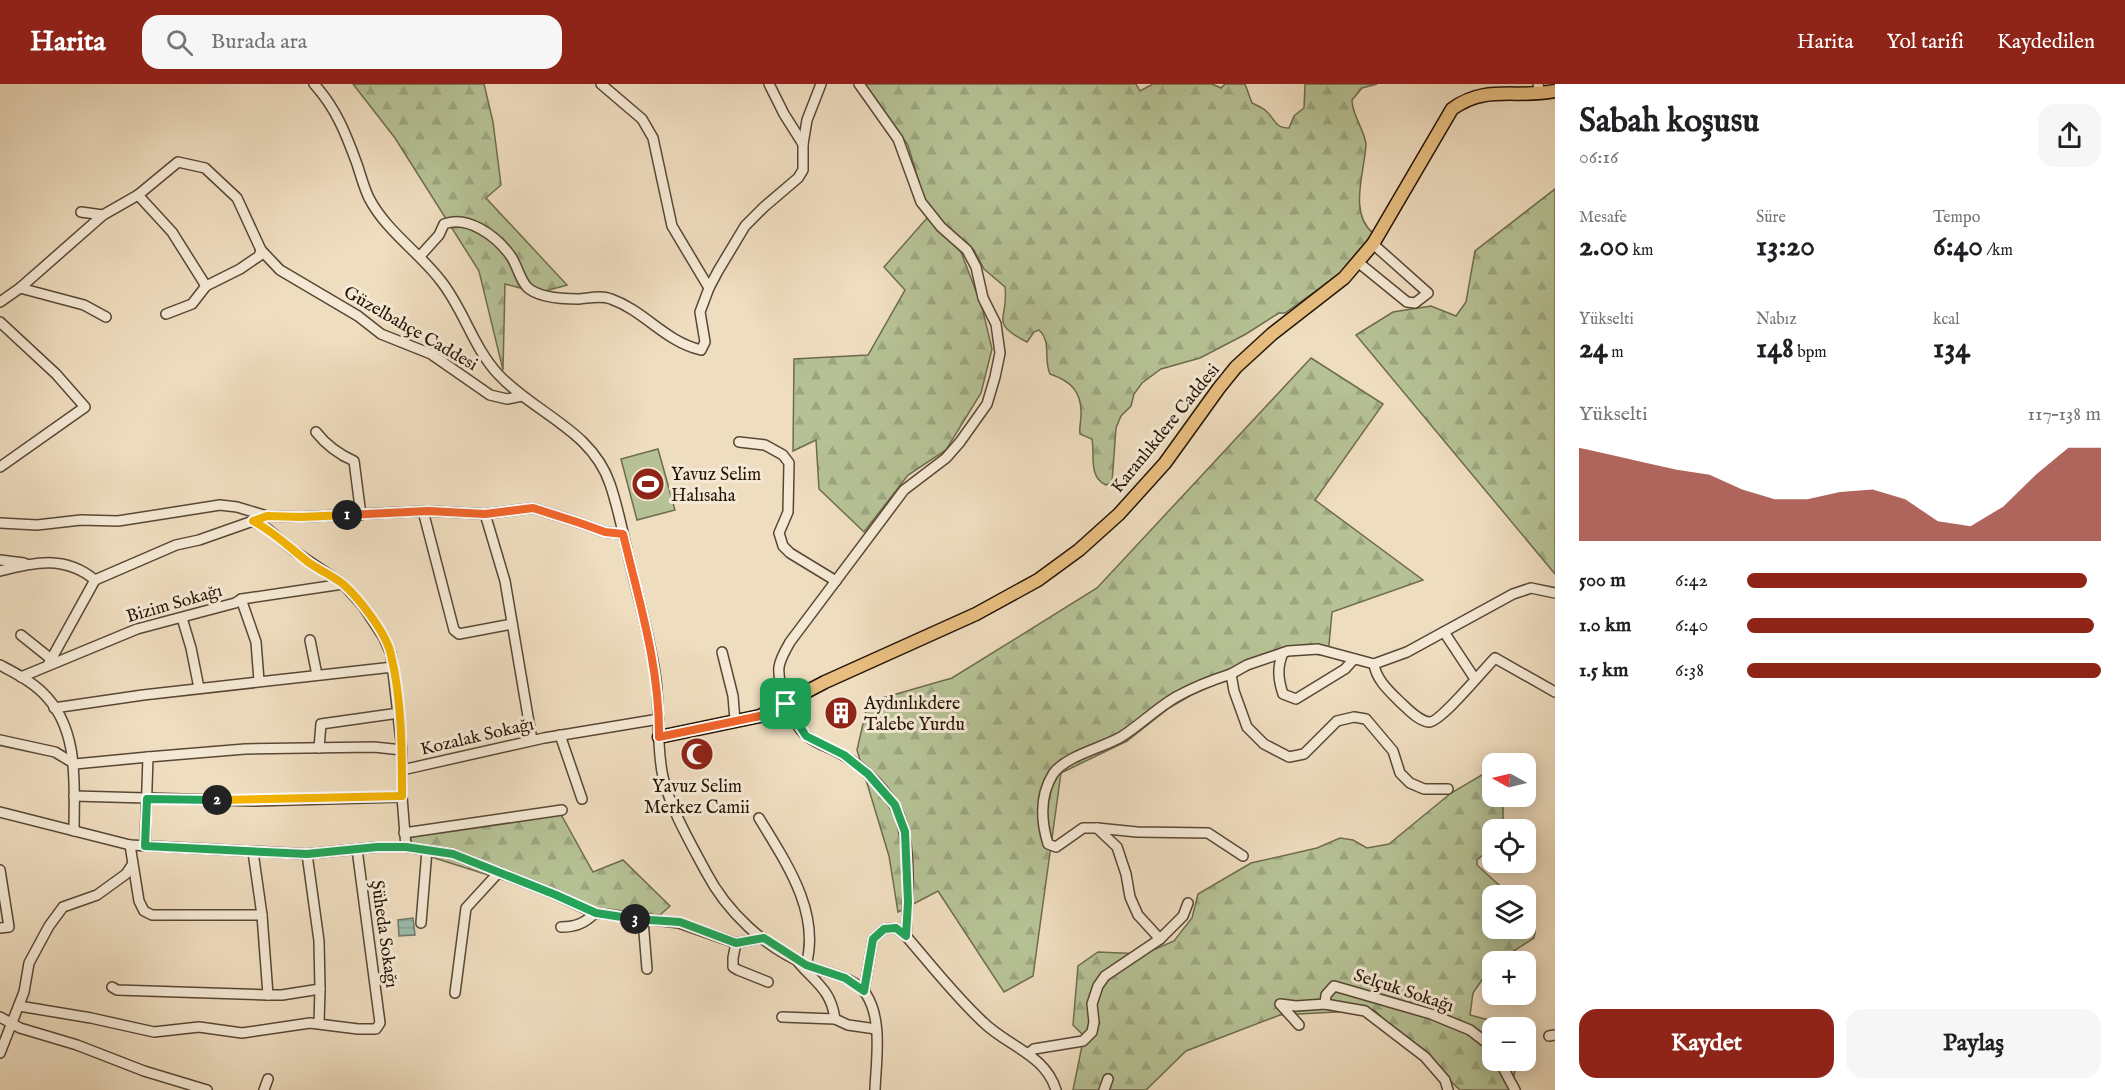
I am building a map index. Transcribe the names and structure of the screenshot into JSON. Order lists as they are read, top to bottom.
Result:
{
  "streets": {
    "main road": ["Karanlıkdere Caddesi"],
    "street": [
      "Güzelbahçe Caddesi",
      "Bizim Sokağı",
      "Kozalak Sokağı",
      "Şüheda Sokağı",
      "Selçuk Sokağı"
    ]
  },
  "places": {
    "sports": ["Yavuz Selim Halısaha"],
    "building": ["Aydınlıkdere Talebe Yurdu"],
    "mosque": ["Yavuz Selim Merkez Camii"]
  },
  "north": "left",
  "page": {
    "header": "Harita",
    "search": "Burada ara",
    "nav": ["Harita", "Yol tarifi", "Kaydedilen"],
    "heading": ["Sabah koşusu", "06:16"],
    "stats": [
      ["Mesafe", "2.00 km"],
      ["Süre", "13:20"],
      ["Tempo", "6:40 /km"],
      ["Yükselti", "24 m"],
      ["Nabız", "148 bpm"],
      ["kcal", "134"]
    ],
    "chart": ["Yükselti", "117–138 m"],
    "pins": ["1", "2", "3"],
    "list": [
      {
        "name": "500 m",
        "note": "6:42"
      },
      {
        "name": "1.0 km",
        "note": "6:40"
      },
      {
        "name": "1.5 km",
        "note": "6:38"
      }
    ],
    "map_buttons": ["+", "−"],
    "buttons": ["Kaydet", "Paylaş"]
  }
}
